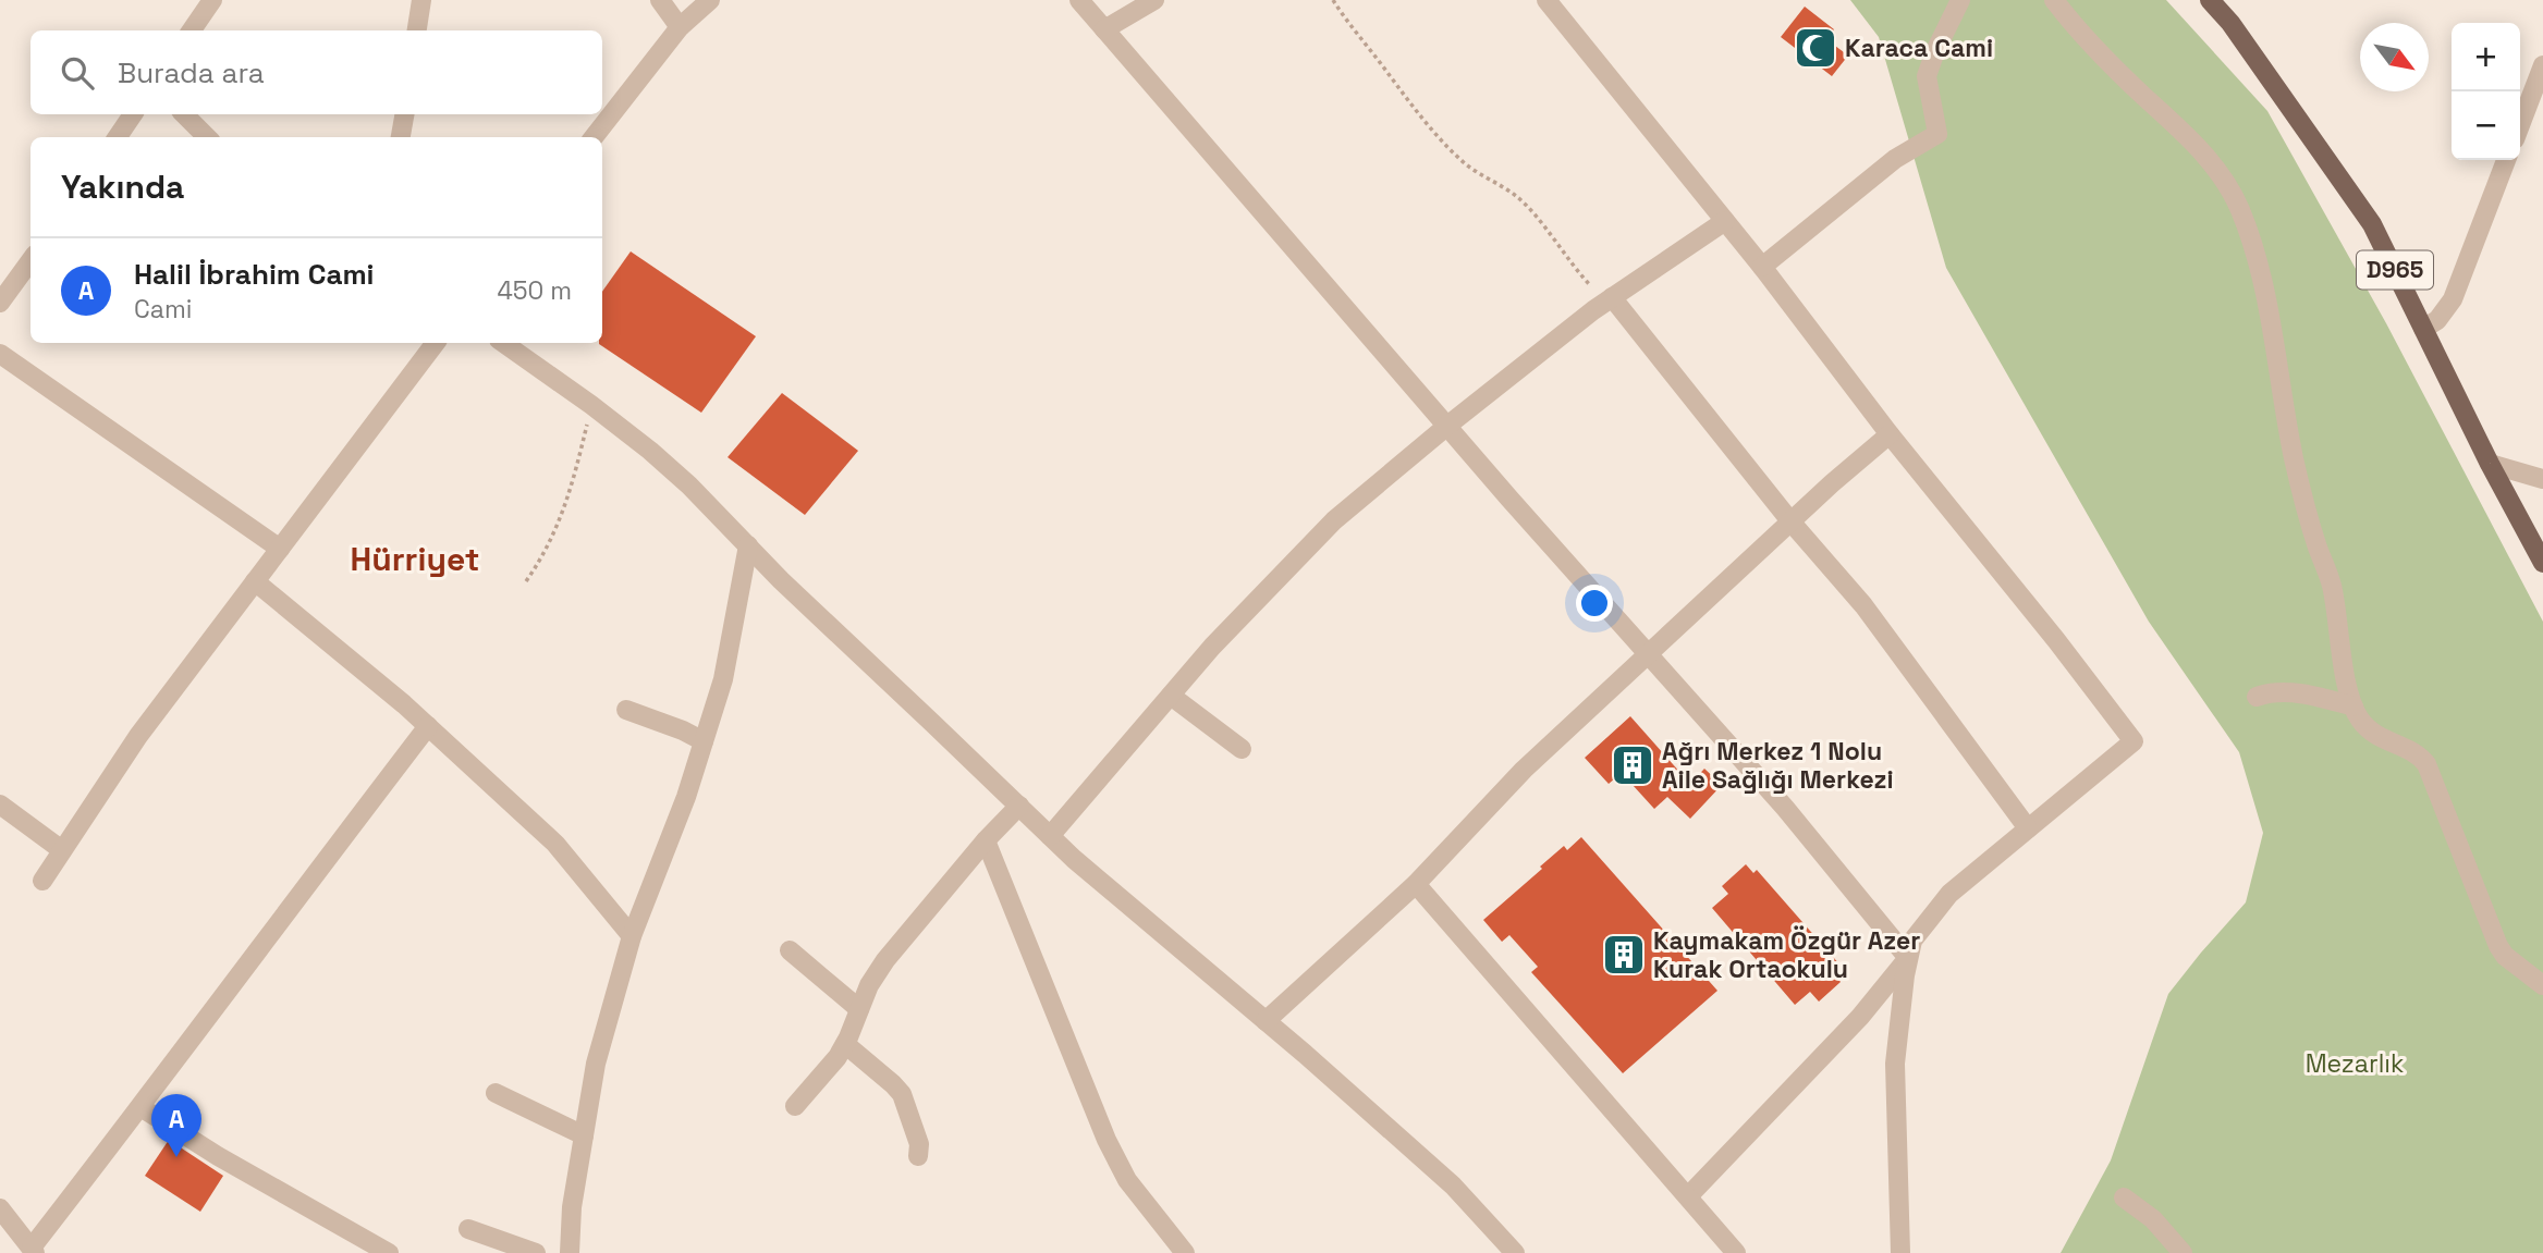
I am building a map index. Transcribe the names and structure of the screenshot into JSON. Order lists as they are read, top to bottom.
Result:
{
  "streets": {
    "main road": ["D965"]
  },
  "districts": ["Hürriyet"],
  "parks": ["Mezarlık"],
  "places": {
    "mosque": ["Karaca Cami"],
    "building": ["Ağrı Merkez 1 Nolu Aile Sağlığı Merkezi", "Kaymakam Özgür Azer Kurak Ortaokulu"]
  },
  "north": "bottom right",
  "page": {
    "map_buttons": ["+", "−"],
    "search": "Burada ara",
    "heading": "Yakında",
    "list": [
      {
        "mark": "A",
        "name": "Halil İbrahim Cami",
        "note": "Cami",
        "value": "450 m"
      }
    ],
    "pins": "A"
  }
}
